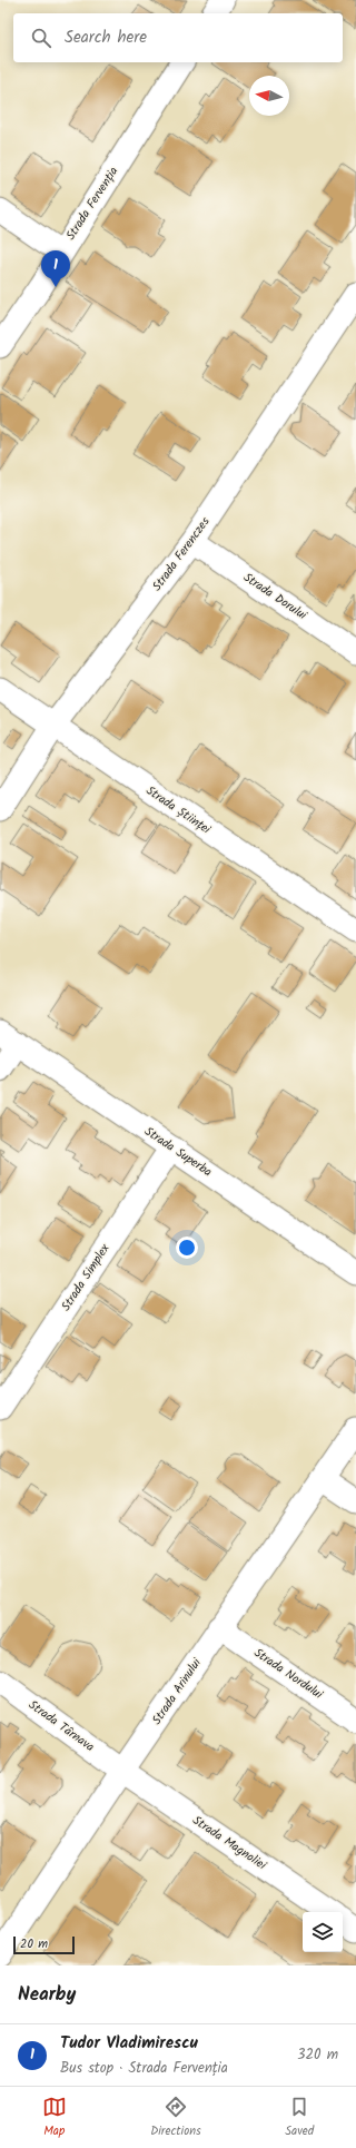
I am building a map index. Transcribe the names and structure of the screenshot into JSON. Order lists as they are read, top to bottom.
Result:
{
  "streets": {
    "street": [
      "Strada Fervenția",
      "Strada Ferenczes",
      "Strada Dorului",
      "Strada Științei",
      "Strada Superba",
      "Strada Simplex",
      "Strada Nordului",
      "Strada Arinului",
      "Strada Târnava",
      "Strada Magnoliei"
    ]
  },
  "crossings": [
    ["Strada Ferenczes", "Strada Dorului"],
    ["Strada Ferenczes", "Strada Științei"],
    ["Strada Superba", "Strada Simplex"],
    ["Strada Nordului", "Strada Arinului"],
    ["Strada Arinului", "Strada Târnava"],
    ["Strada Arinului", "Strada Magnoliei"],
    ["Strada Târnava", "Strada Magnoliei"]
  ],
  "scale_bar": "20 m",
  "north": "left",
  "page": {
    "search": "Search here",
    "pins": "1",
    "scale": "20 m",
    "heading": "Nearby",
    "list": [
      {
        "mark": "1",
        "name": "Tudor Vladimirescu",
        "note": "Bus stop · Strada Fervenția",
        "value": "320 m"
      }
    ],
    "nav": ["Map", "Directions", "Saved"]
  }
}
